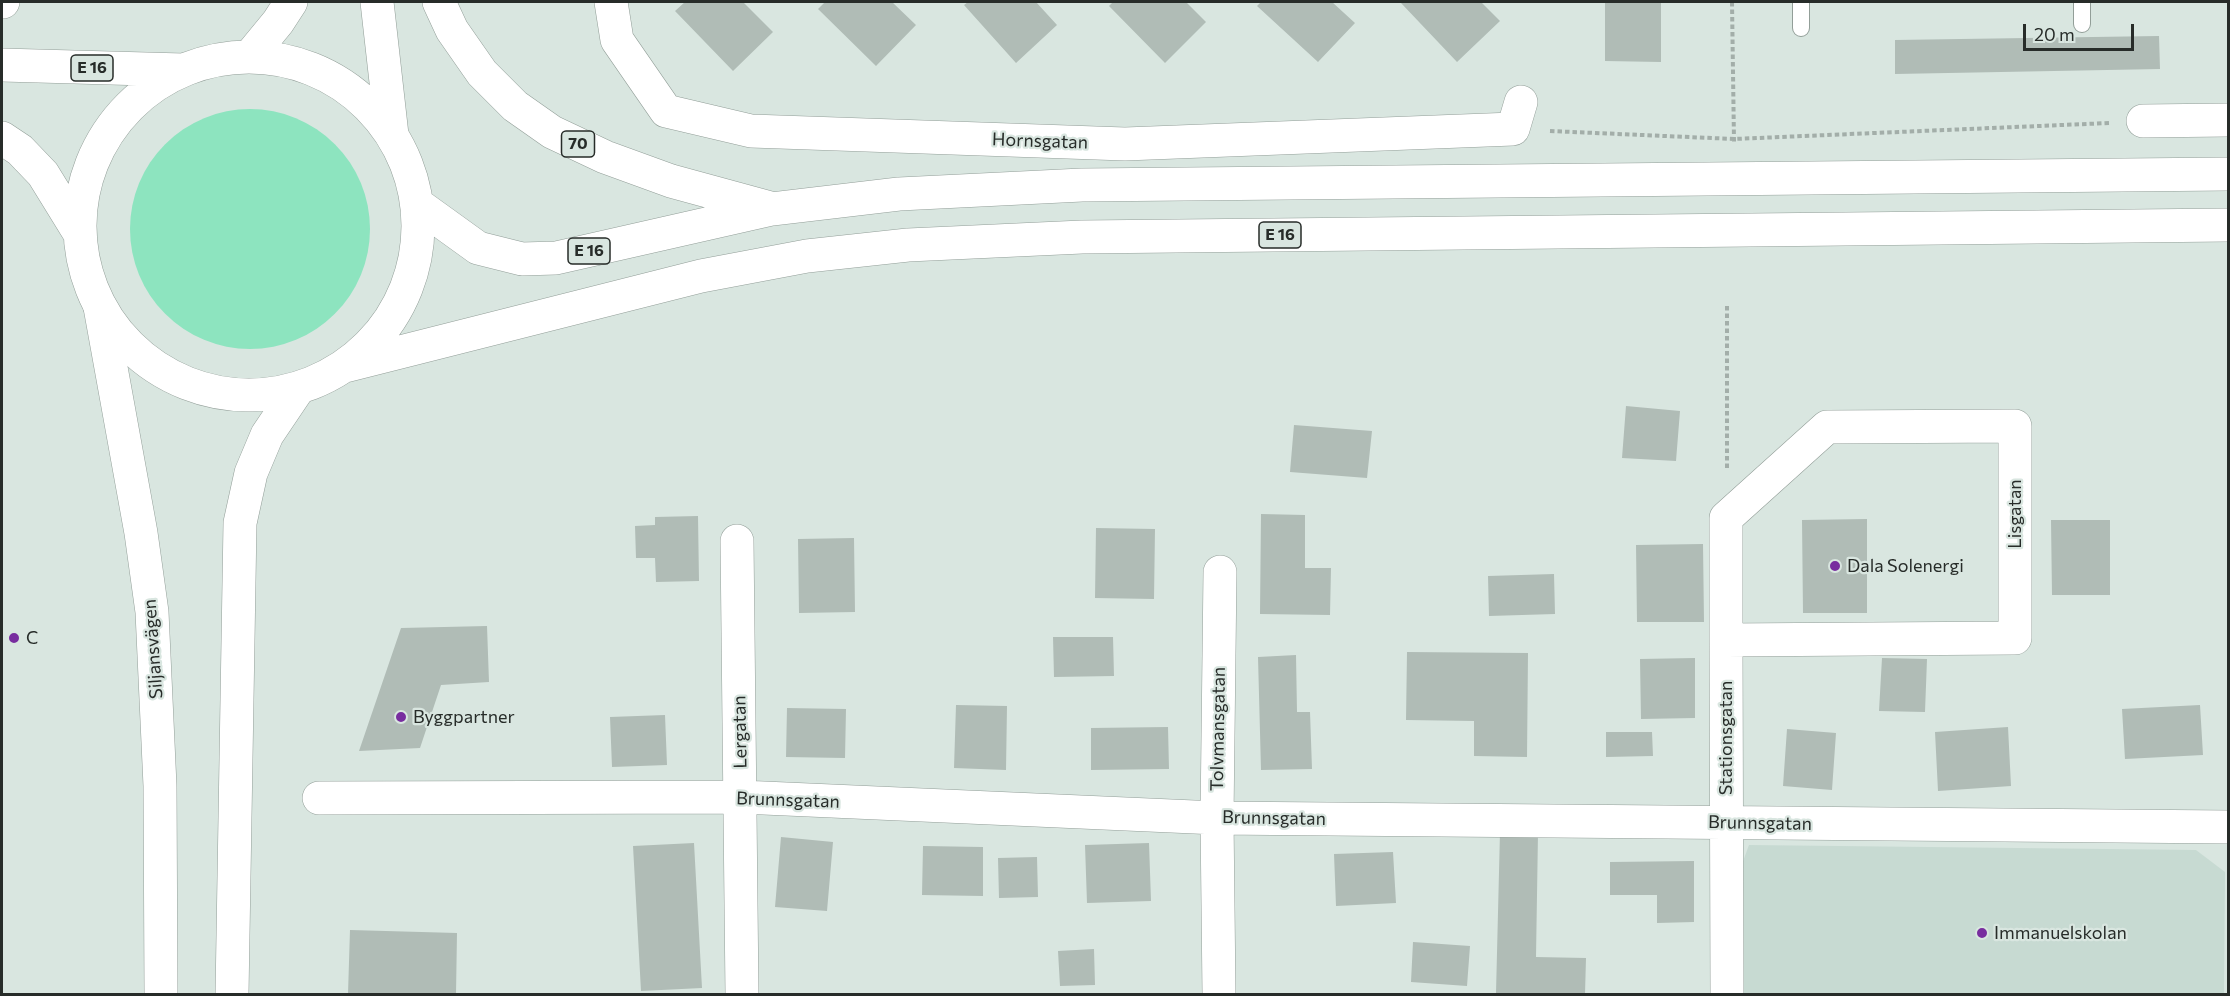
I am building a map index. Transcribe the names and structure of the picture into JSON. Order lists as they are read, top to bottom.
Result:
{
  "streets": {
    "main road": [
      "E 16",
      "Hornsgatan",
      "70",
      "Lisgatan",
      "Siljansvägen",
      "Tolvmansgatan",
      "Lergatan",
      "Stationsgatan",
      "Brunnsgatan"
    ]
  },
  "crossings": [
    ["E 16", "70"],
    ["Lisgatan", "Stationsgatan"],
    ["Tolvmansgatan", "Brunnsgatan"],
    ["Lergatan", "Brunnsgatan"],
    ["Stationsgatan", "Brunnsgatan"]
  ],
  "places": [
    "Dala Solenergi",
    "C",
    "Byggpartner",
    "Immanuelskolan"
  ],
  "scale_bar": "20 m"
}
